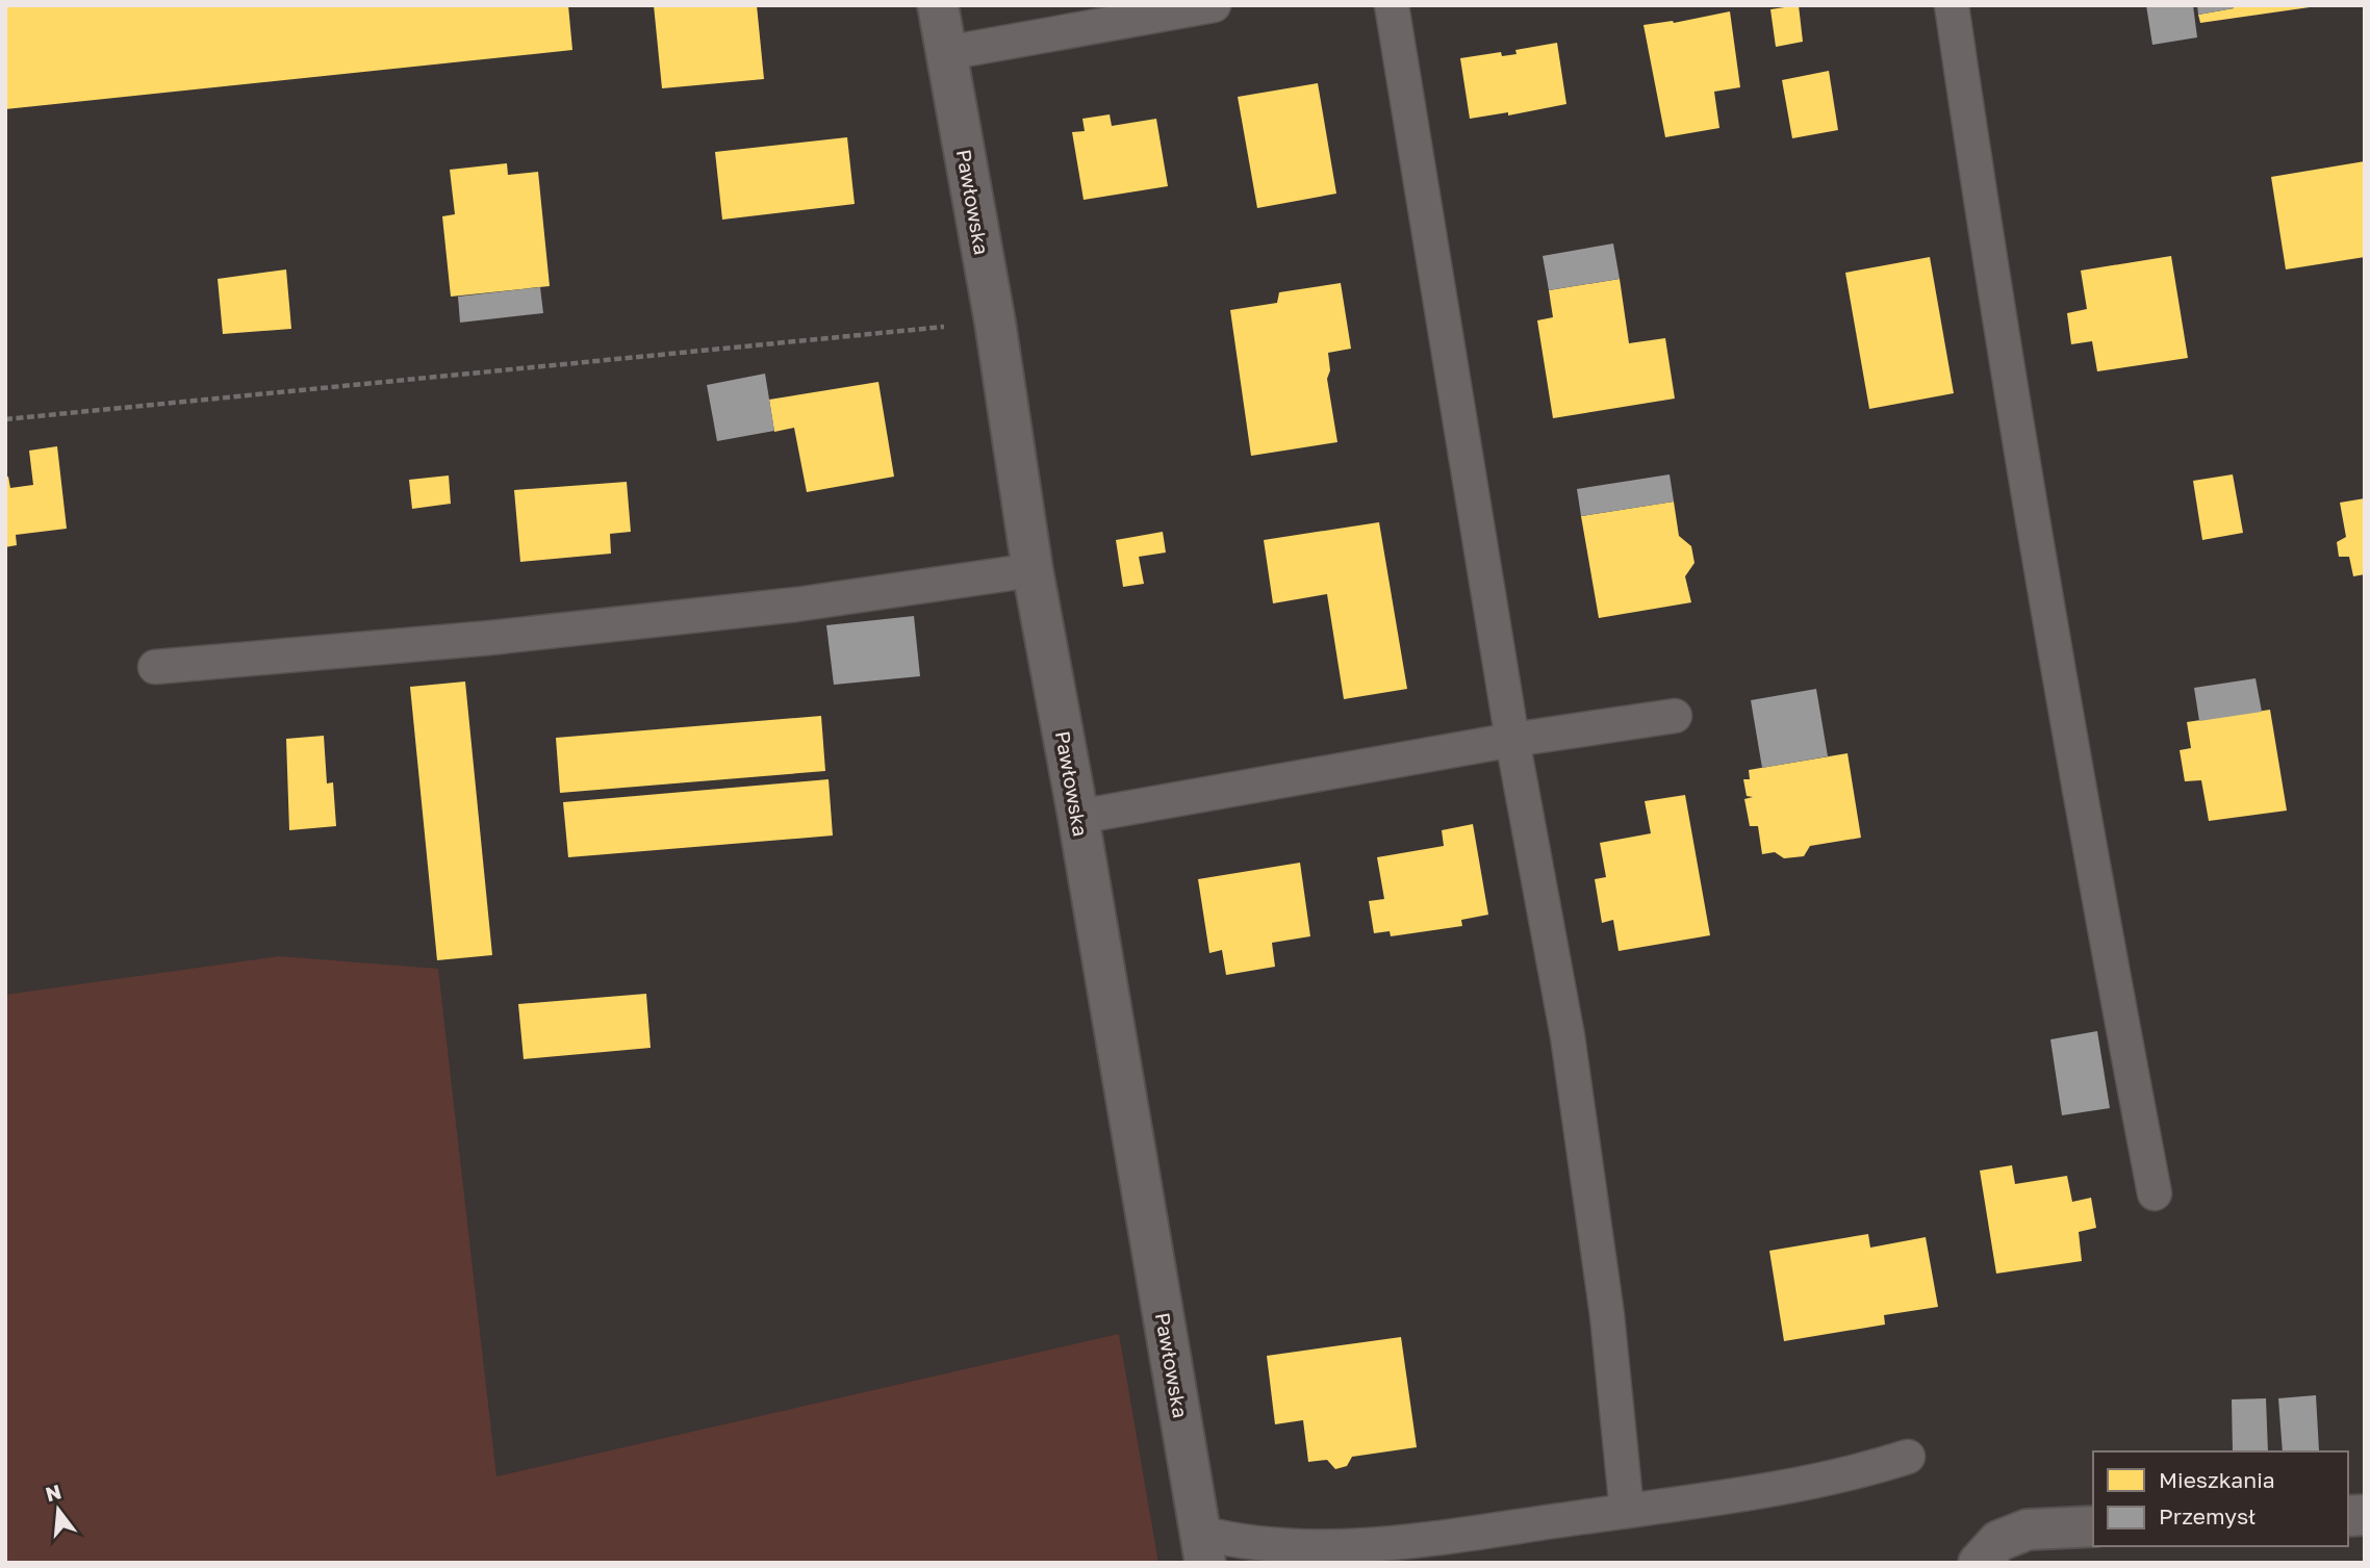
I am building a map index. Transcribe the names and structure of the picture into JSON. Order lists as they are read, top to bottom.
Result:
{
  "streets": {
    "street": ["Pawłowska"]
  },
  "legend": ["Mieszkania", "Przemysł"],
  "north": "top"
}
